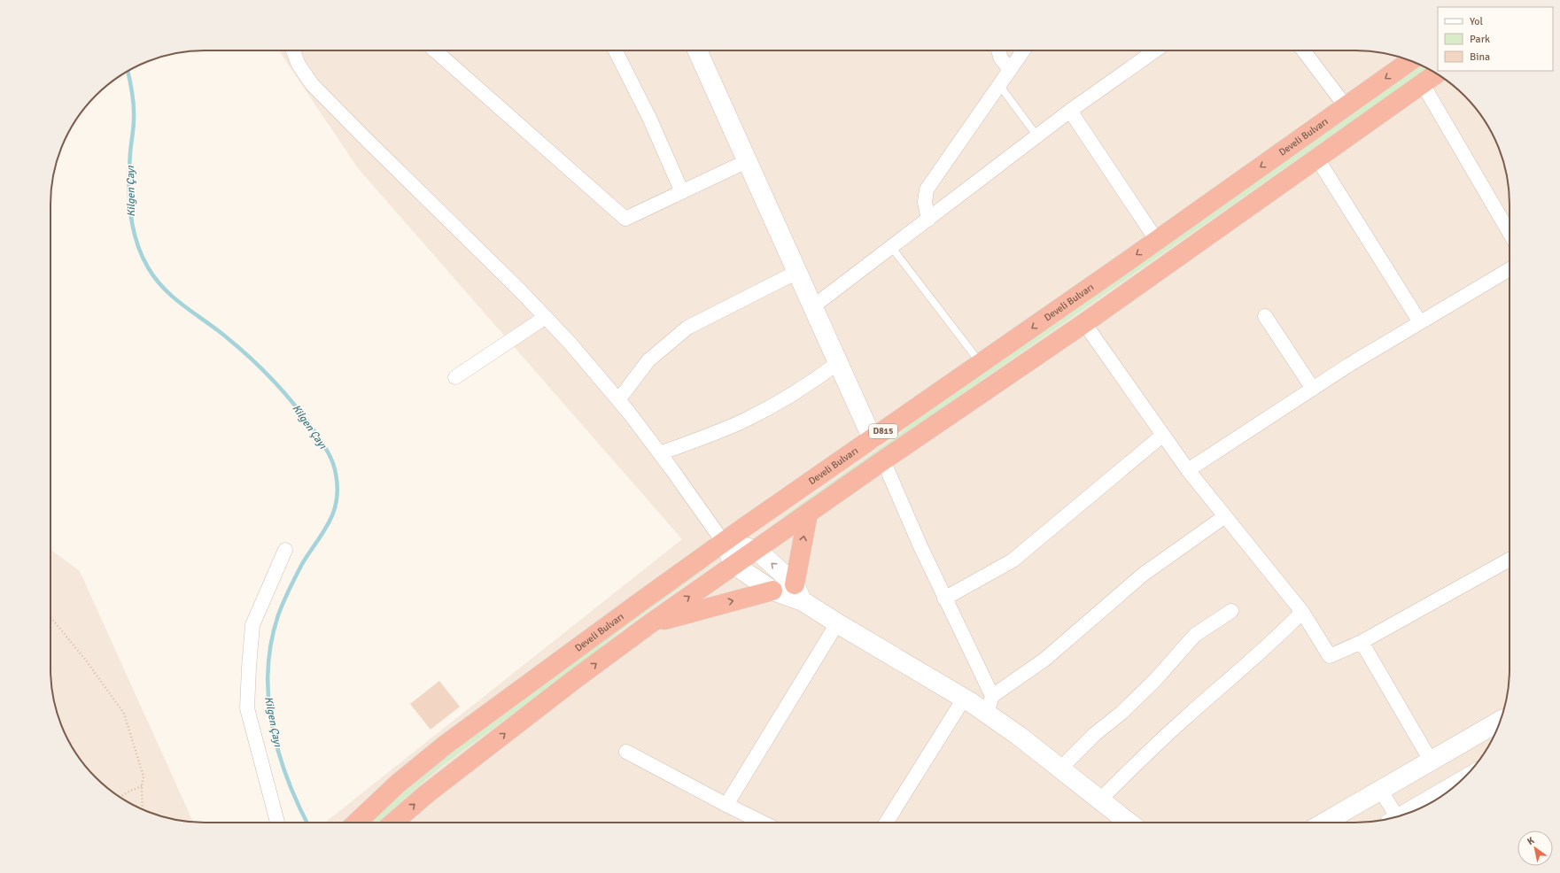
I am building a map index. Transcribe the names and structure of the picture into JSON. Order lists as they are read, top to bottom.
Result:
{
  "streets": {
    "highway": ["Develi Bulvarı", "D815"]
  },
  "water": ["Kilgen Çayı"],
  "legend": ["Yol", "Park", "Bina"],
  "north": "top left"
}
